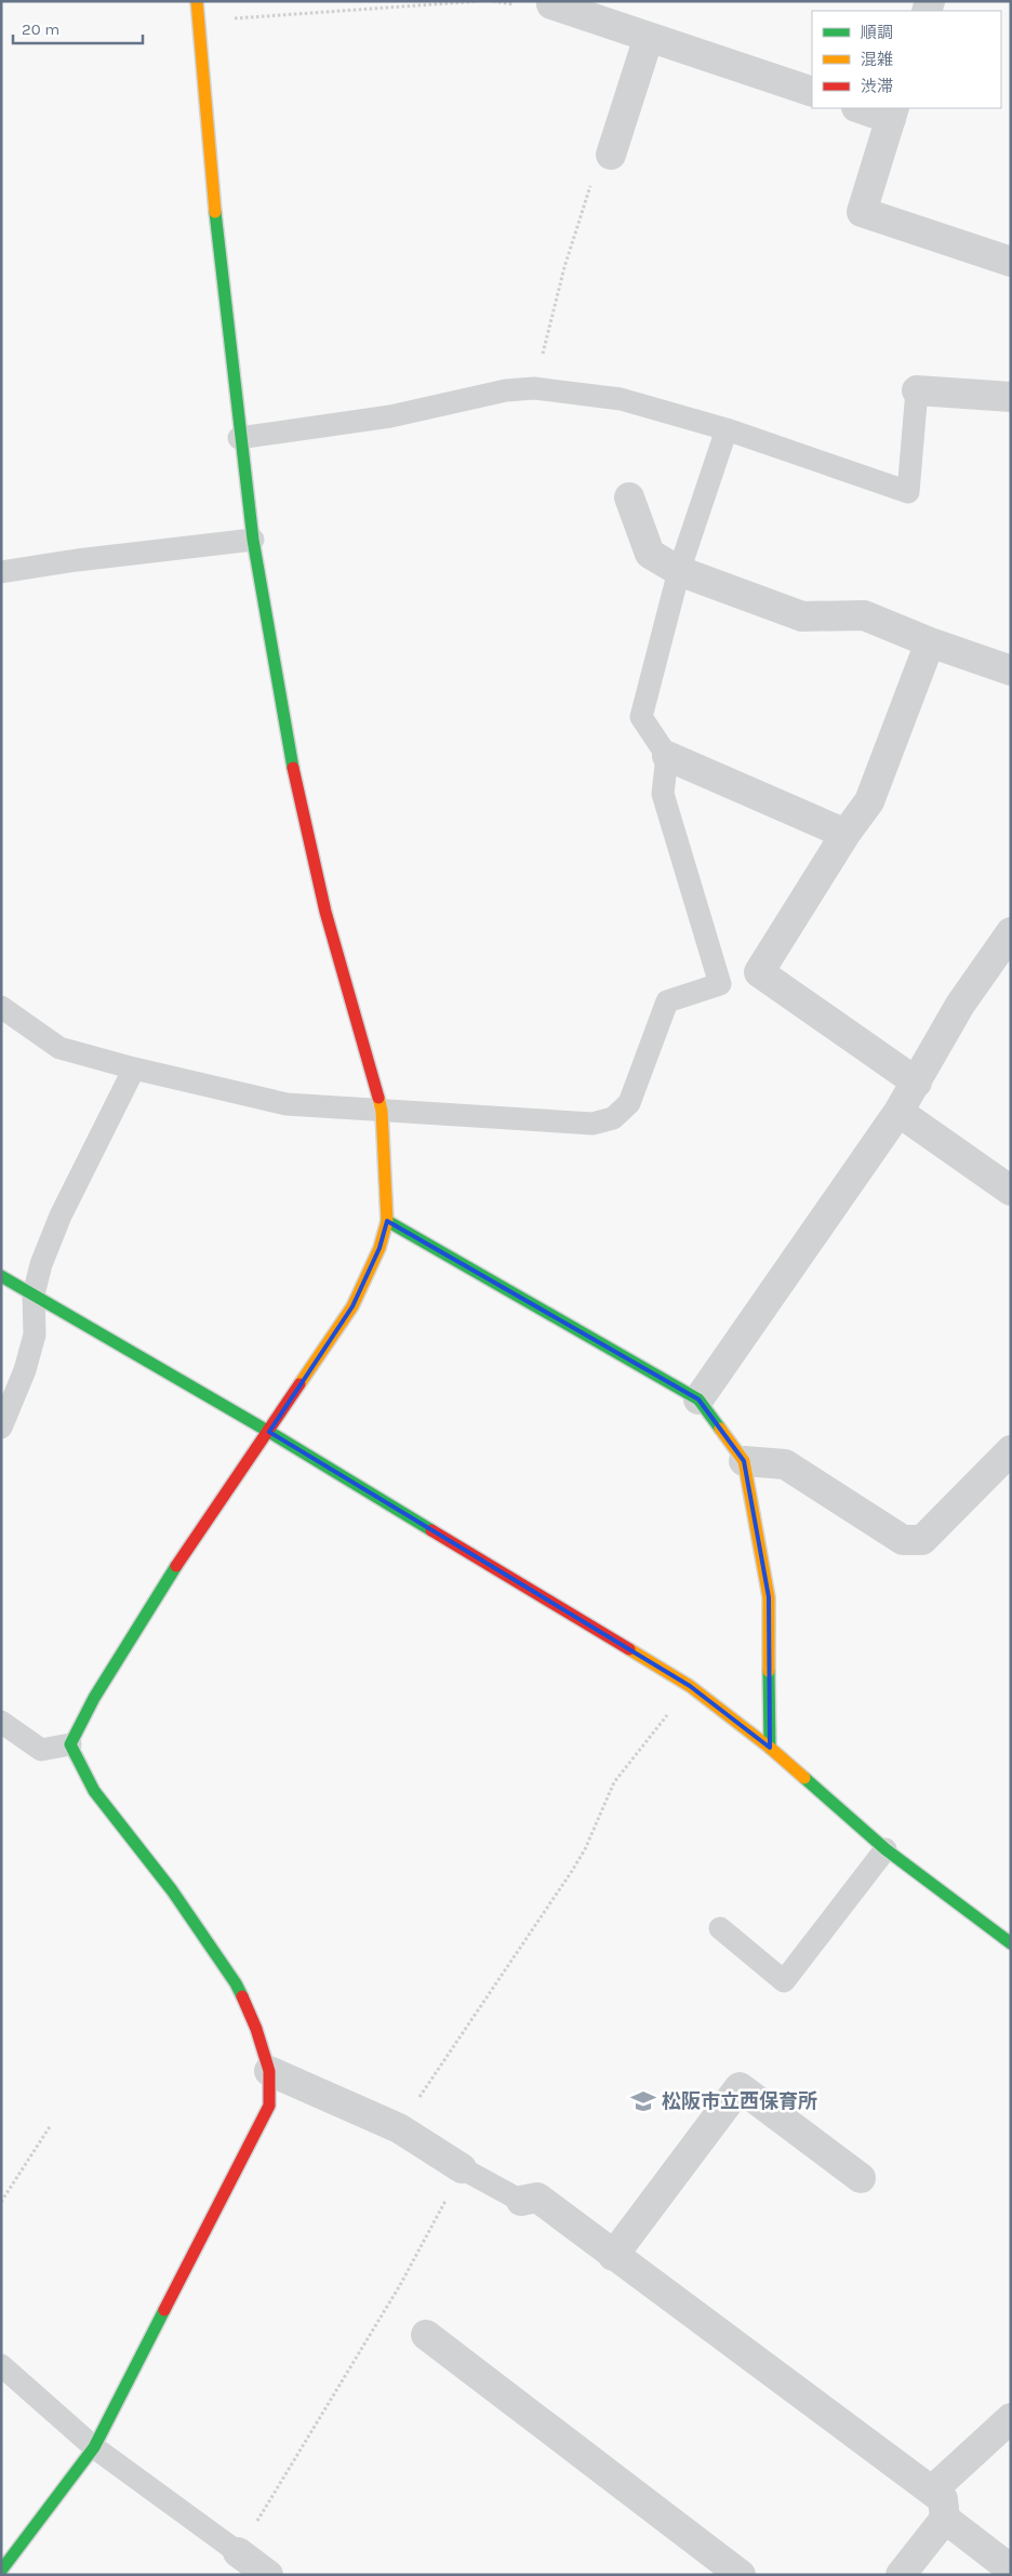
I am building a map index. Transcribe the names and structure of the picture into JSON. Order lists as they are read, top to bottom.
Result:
{
  "places": {
    "school or university": ["松阪市立西保育所"]
  },
  "legend": ["順調", "混雑", "渋滞"],
  "scale_bar": "20 m"
}
